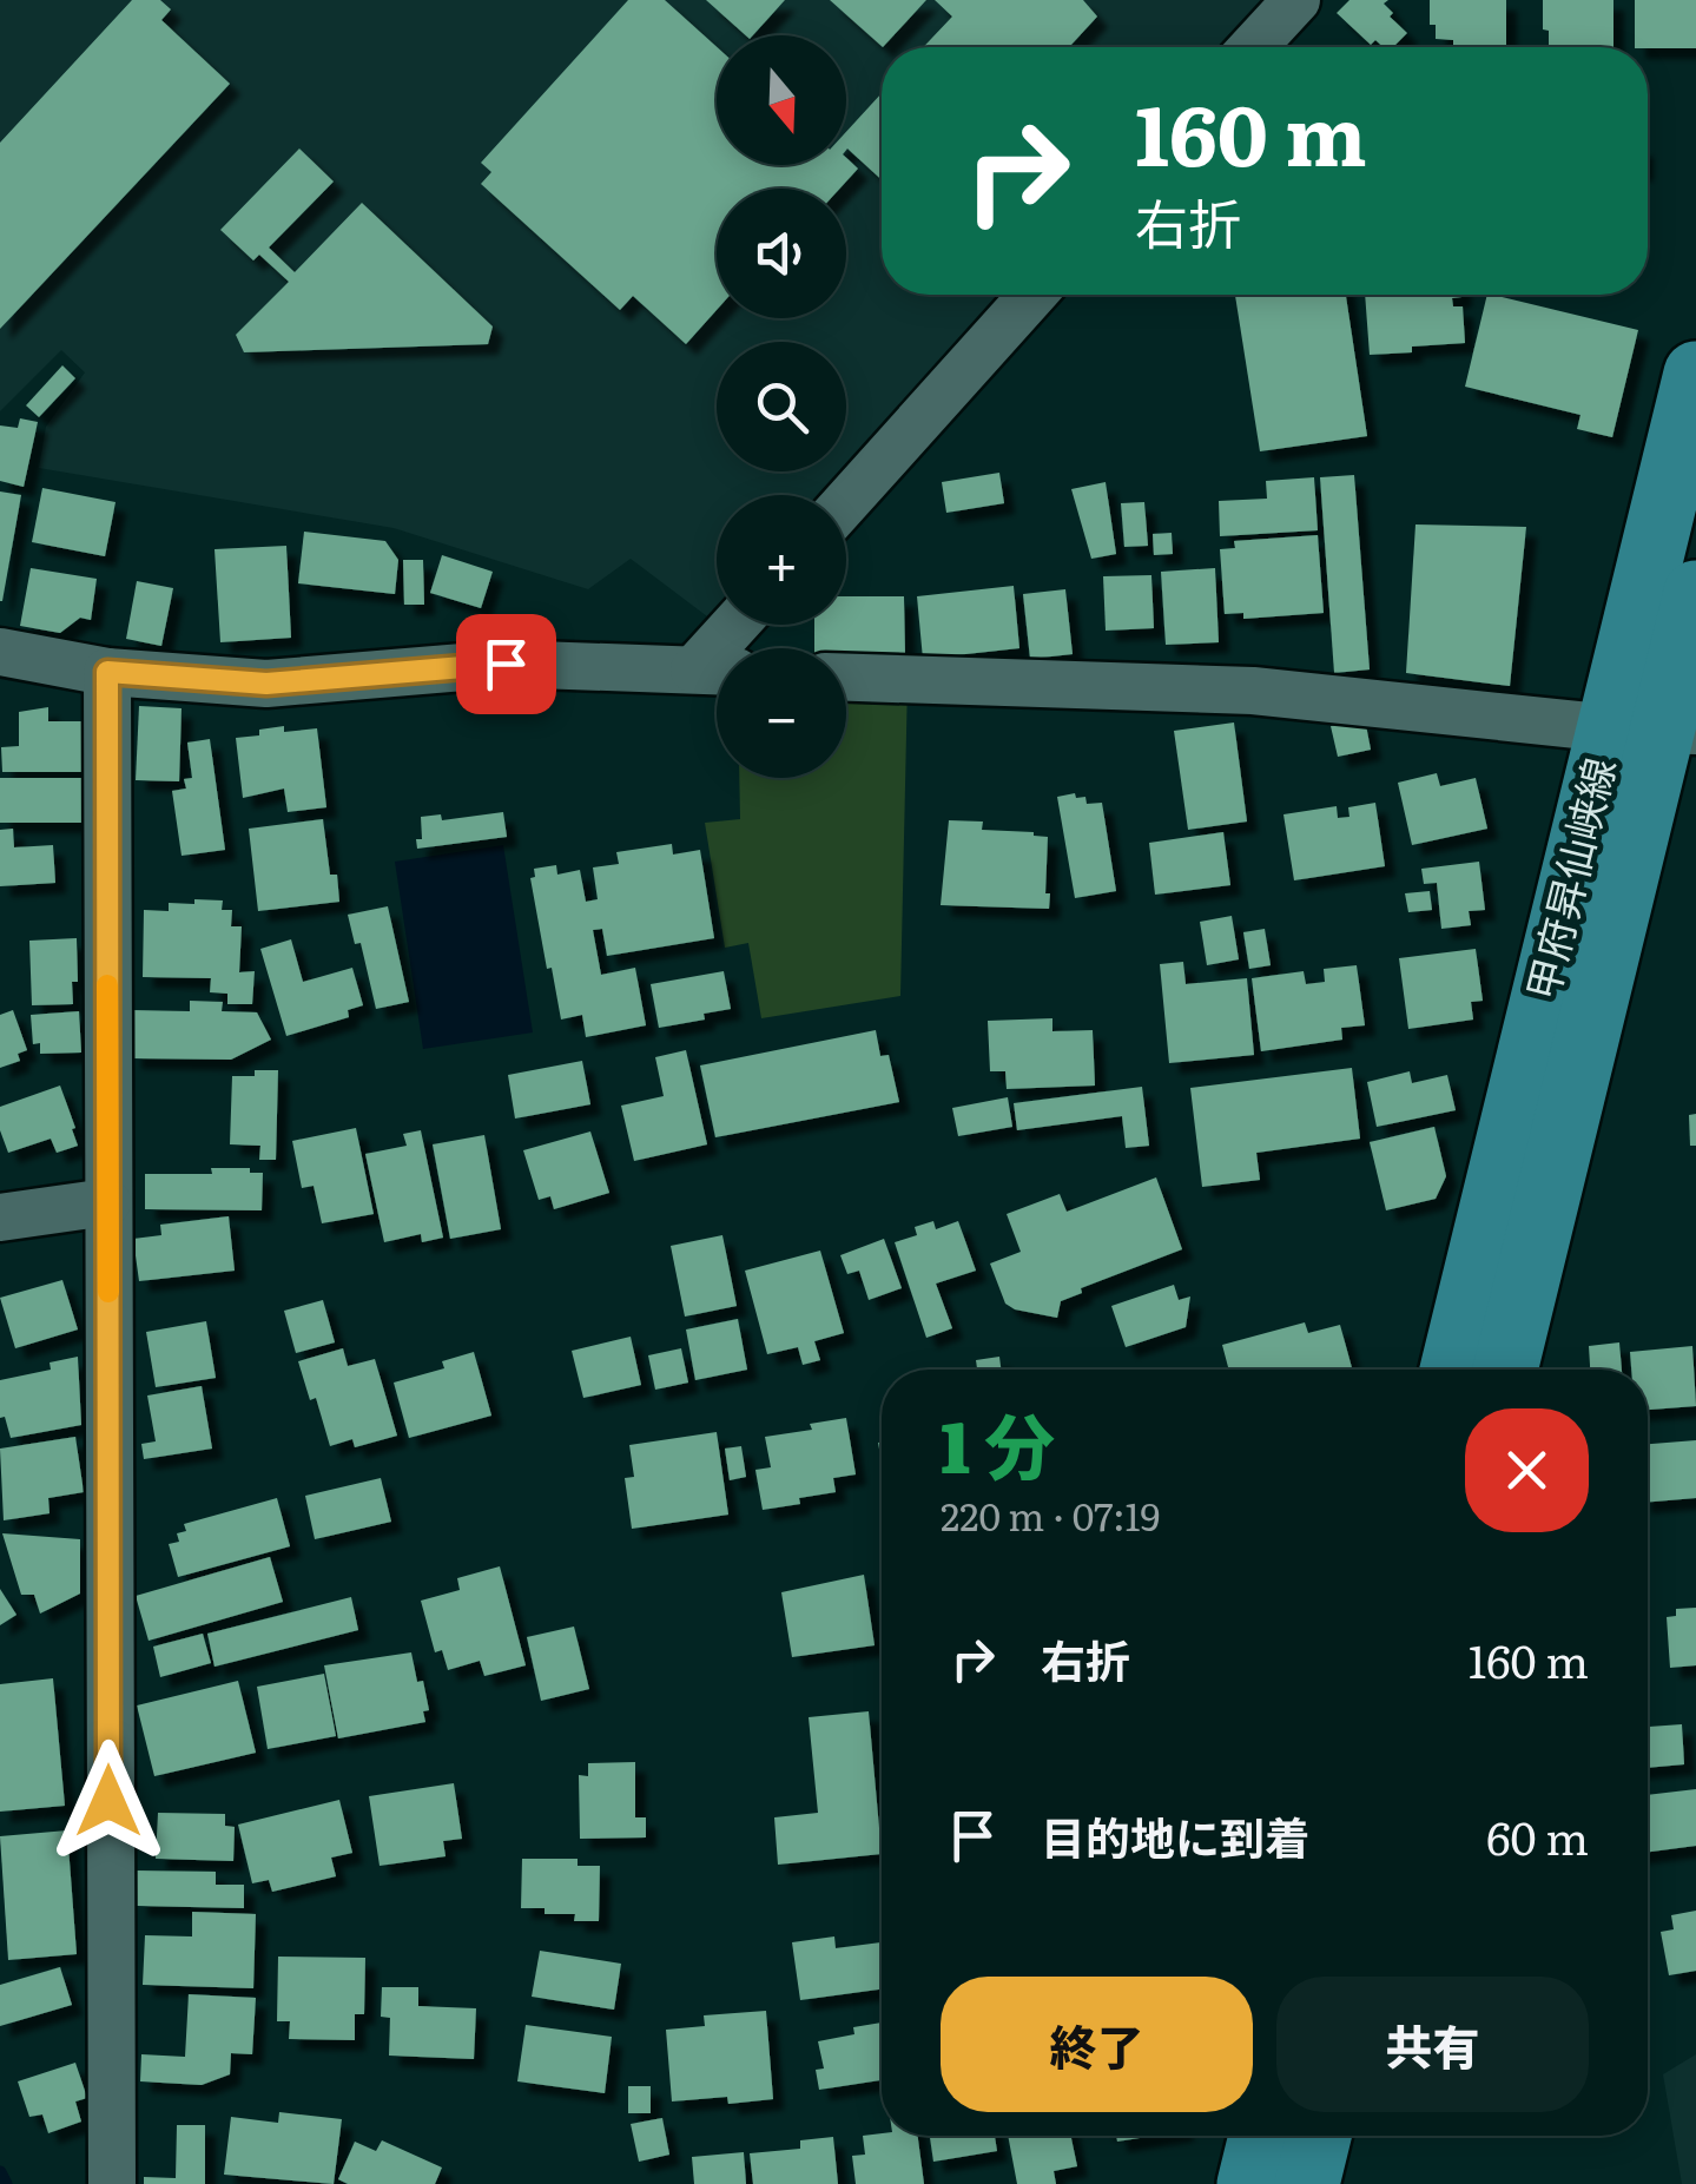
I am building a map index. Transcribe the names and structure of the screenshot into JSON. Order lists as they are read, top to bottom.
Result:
{
  "streets": {
    "main road": ["甲府昇仙峡線"]
  },
  "north": "bottom",
  "page": {
    "map_buttons": ["+", "−"],
    "turn": ["160 m", "右折"],
    "heading": ["1 分", "220 m · 07:19"],
    "list": [
      {
        "name": "右折",
        "value": "160 m"
      },
      {
        "name": "目的地に到着",
        "value": "60 m"
      }
    ],
    "buttons": ["終了", "共有"]
  }
}
